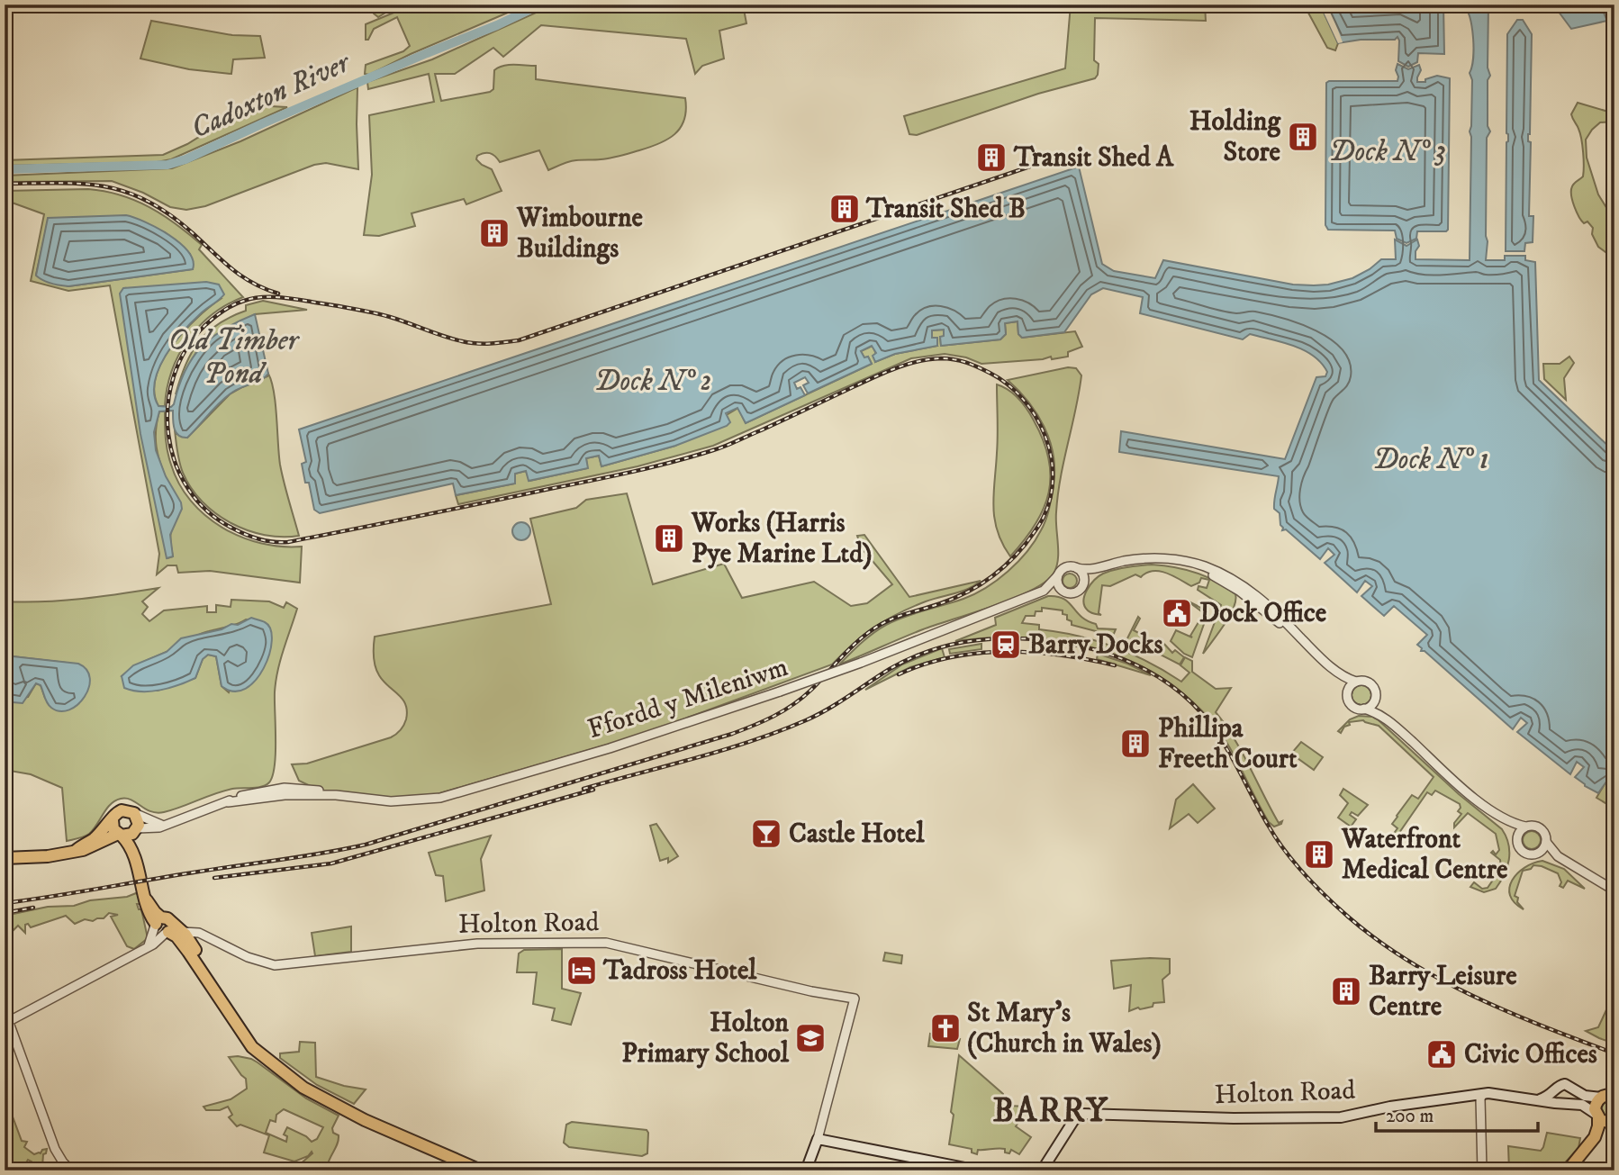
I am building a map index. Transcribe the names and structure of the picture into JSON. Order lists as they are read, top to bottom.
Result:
{
  "streets": {
    "main road": ["Holton Road"],
    "street": ["Ffordd y Mileniwm"]
  },
  "districts": ["BARRY"],
  "water": [
    "Cadoxton River",
    "Dock Nº 3",
    "Old Timber Pond",
    "Dock Nº 2",
    "Dock Nº 1"
  ],
  "places": {
    "building": [
      "Holding Store",
      "Transit Shed A",
      "Transit Shed B",
      "Wimbourne Buildings",
      "Works (Harris Pye Marine Ltd)",
      "Phillipa Freeth Court",
      "Waterfront Medical Centre",
      "Barry Leisure Centre"
    ],
    "public building": ["Dock Office", "Civic Offices"],
    "station": ["Barry Docks"],
    "bar": ["Castle Hotel"],
    "hotel": ["Tadross Hotel"],
    "church": ["St Mary's (Church in Wales)"],
    "school or university": ["Holton Primary School"]
  },
  "scale_bar": "200 m"
}
